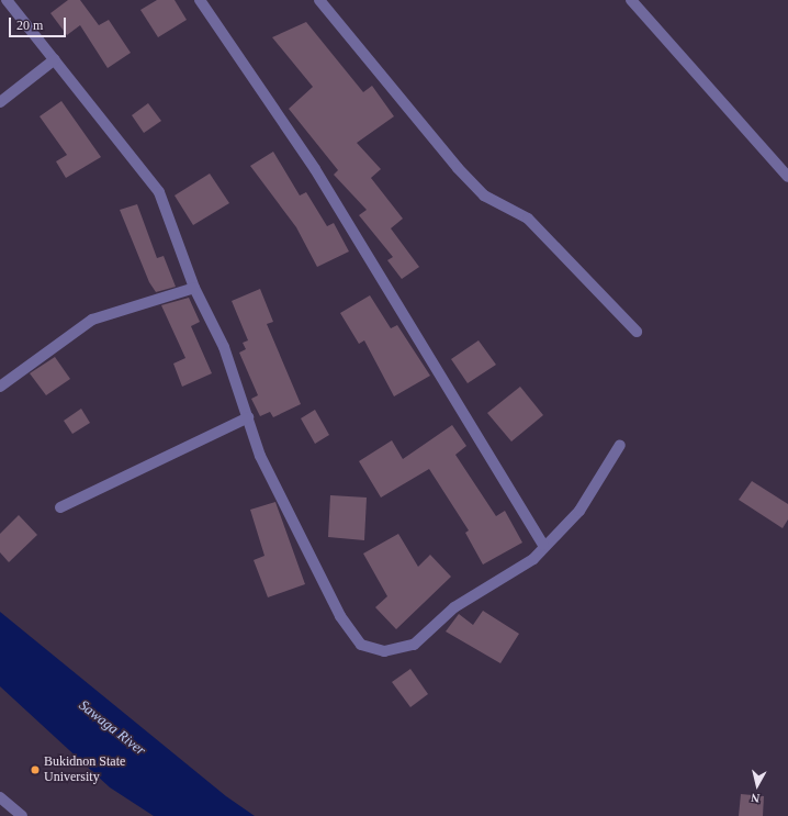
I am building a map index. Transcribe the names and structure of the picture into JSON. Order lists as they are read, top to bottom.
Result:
{
  "water": ["Sawaga River"],
  "places": ["Bukidnon State University"],
  "scale_bar": "20 m",
  "north": "bottom"
}
